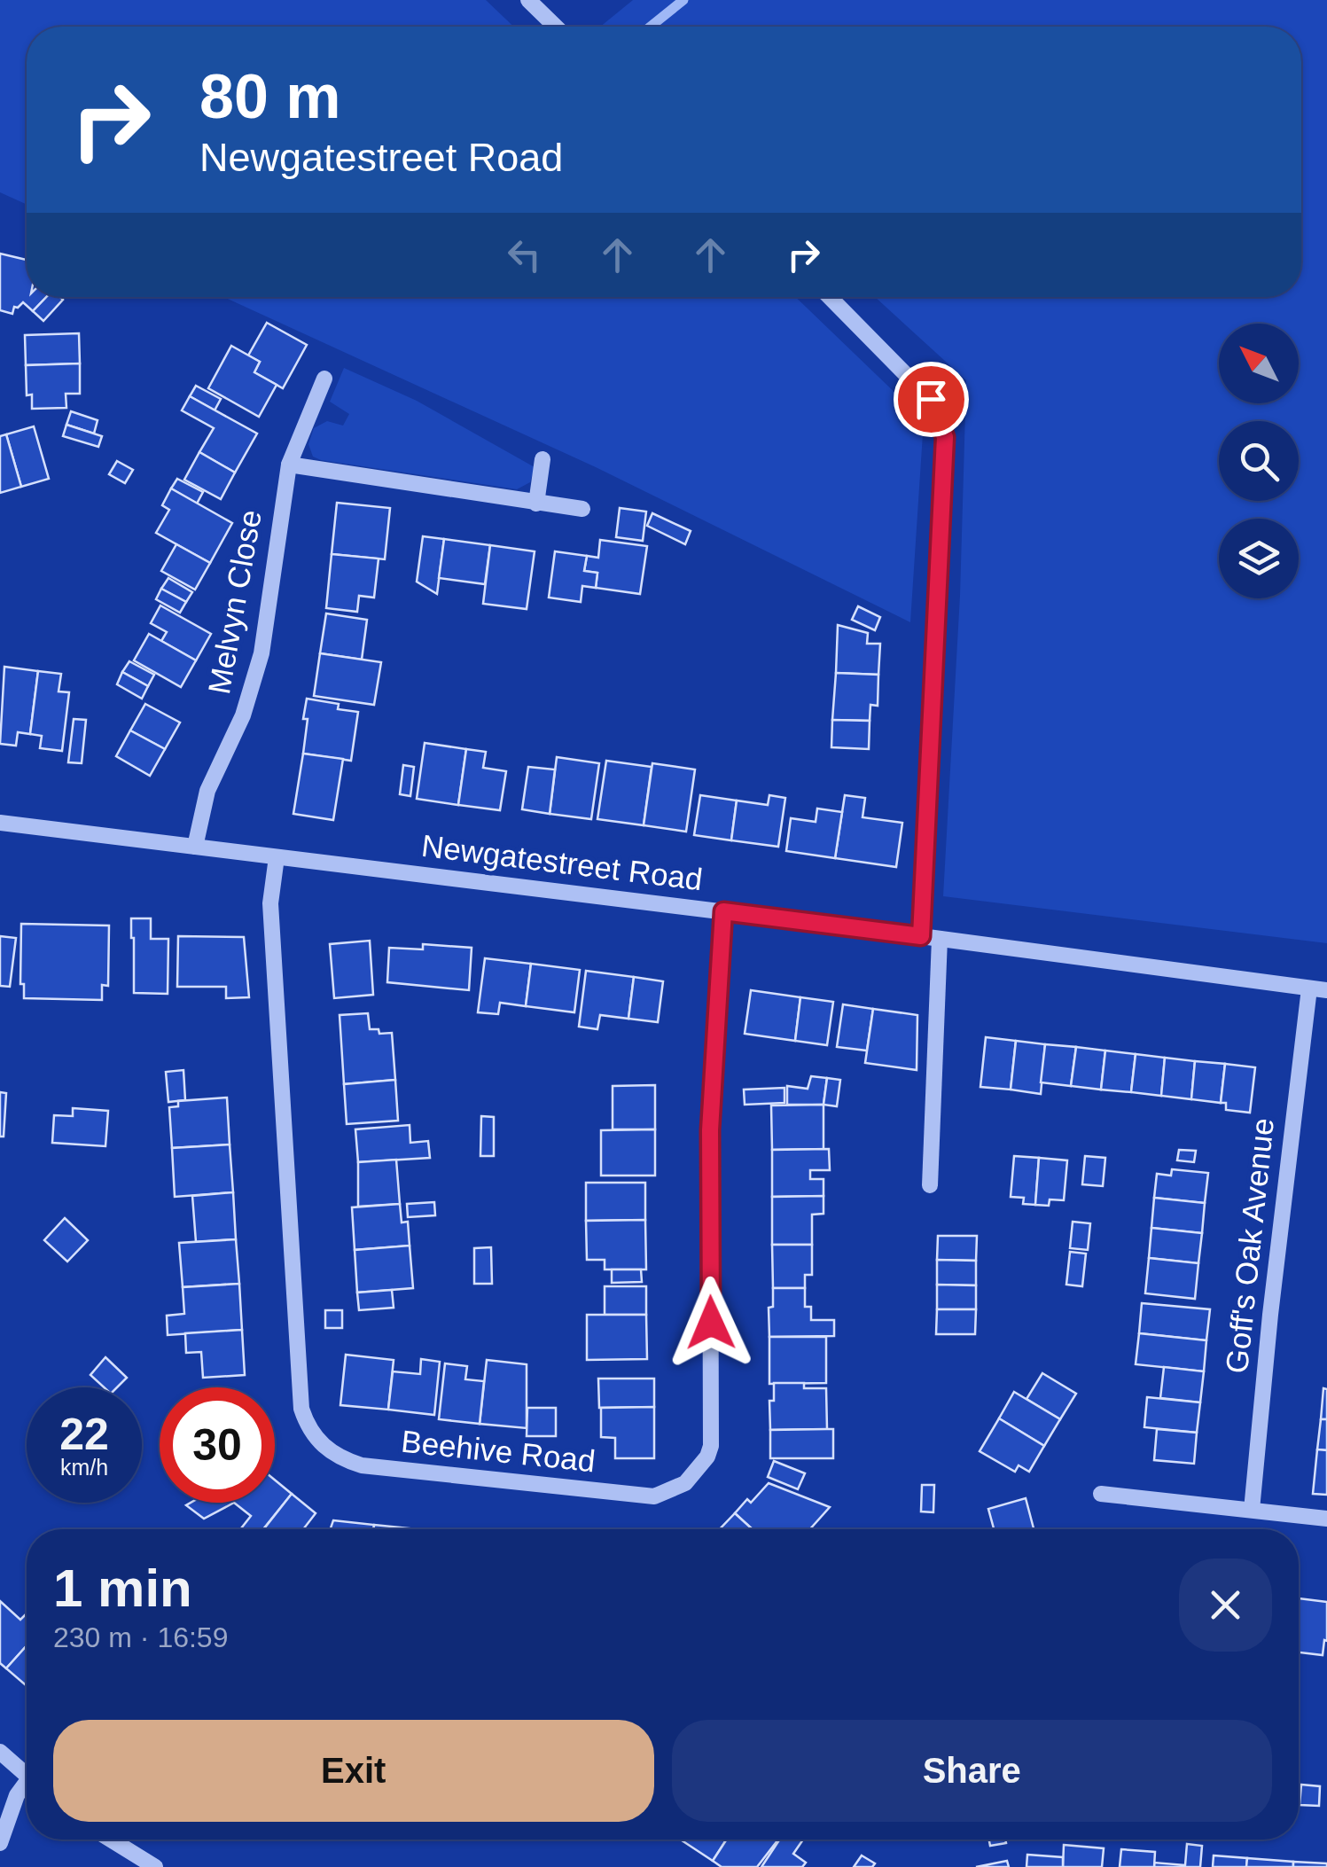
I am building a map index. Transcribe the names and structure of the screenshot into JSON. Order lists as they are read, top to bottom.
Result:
{
  "streets": {
    "street": [
      "Melvyn Close",
      "Newgatestreet Road",
      "Goff's Oak Avenue",
      "Beehive Road"
    ]
  },
  "crossings": [
    ["Melvyn Close", "Newgatestreet Road"],
    ["Newgatestreet Road", "Goff's Oak Avenue"],
    ["Newgatestreet Road", "Beehive Road"]
  ],
  "north": "top left",
  "page": {
    "turn": ["80 m", "Newgatestreet Road"],
    "speed": "22 km/h",
    "limit": "30",
    "heading": ["1 min", "230 m · 16:59"],
    "buttons": ["Exit", "Share"]
  }
}
